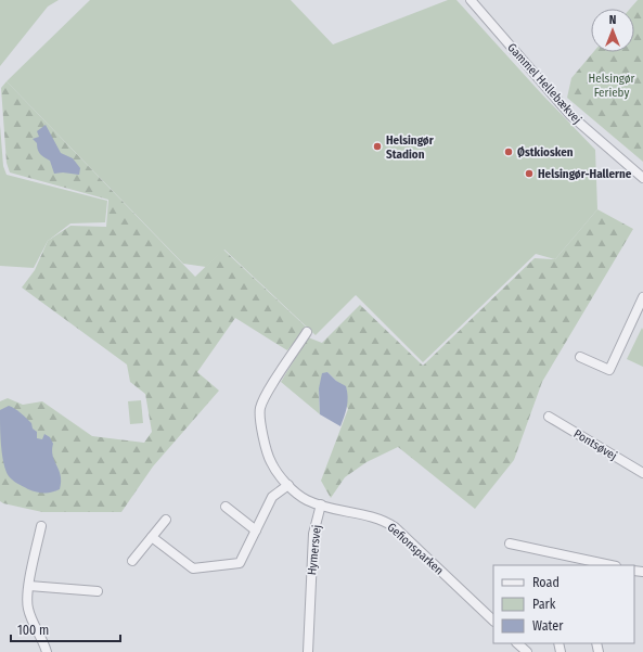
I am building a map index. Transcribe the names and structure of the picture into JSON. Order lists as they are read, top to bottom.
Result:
{
  "streets": {
    "street": [
      "Gammel Hellebækvej",
      "Pontsøvej",
      "Gefionsparken",
      "Hymersvej"
    ]
  },
  "crossings": [
    ["Gefionsparken", "Hymersvej"]
  ],
  "parks": ["Helsingør Ferieby"],
  "places": ["Helsingør Stadion", "Østkiosken", "Helsingør-Hallerne"],
  "legend": ["Road", "Park", "Water"],
  "scale_bar": "100 m",
  "north": "top"
}
